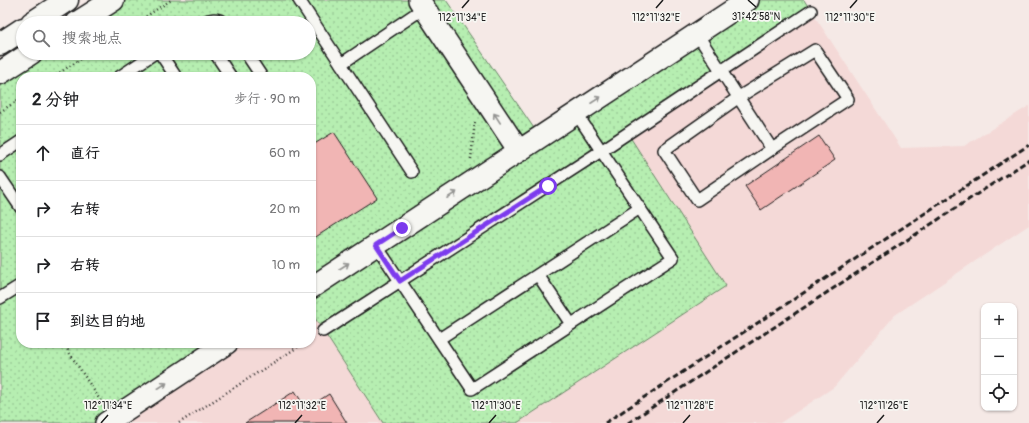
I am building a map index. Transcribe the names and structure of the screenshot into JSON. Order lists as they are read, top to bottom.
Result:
{
  "page": {
    "search": "搜索地点",
    "heading": ["2 分钟", "步行 · 90 m"],
    "list": [
      ["直行", "60 m"],
      ["右转", "20 m"],
      ["右转", "10 m"],
      "到达目的地"
    ],
    "map_buttons": ["+", "−"]
  },
  "coordinates": [
    "31°42'58\"N",
    "112°11'34\"E",
    "112°11'32\"E",
    "112°11'30\"E",
    "112°11'28\"E",
    "112°11'26\"E"
  ]
}
